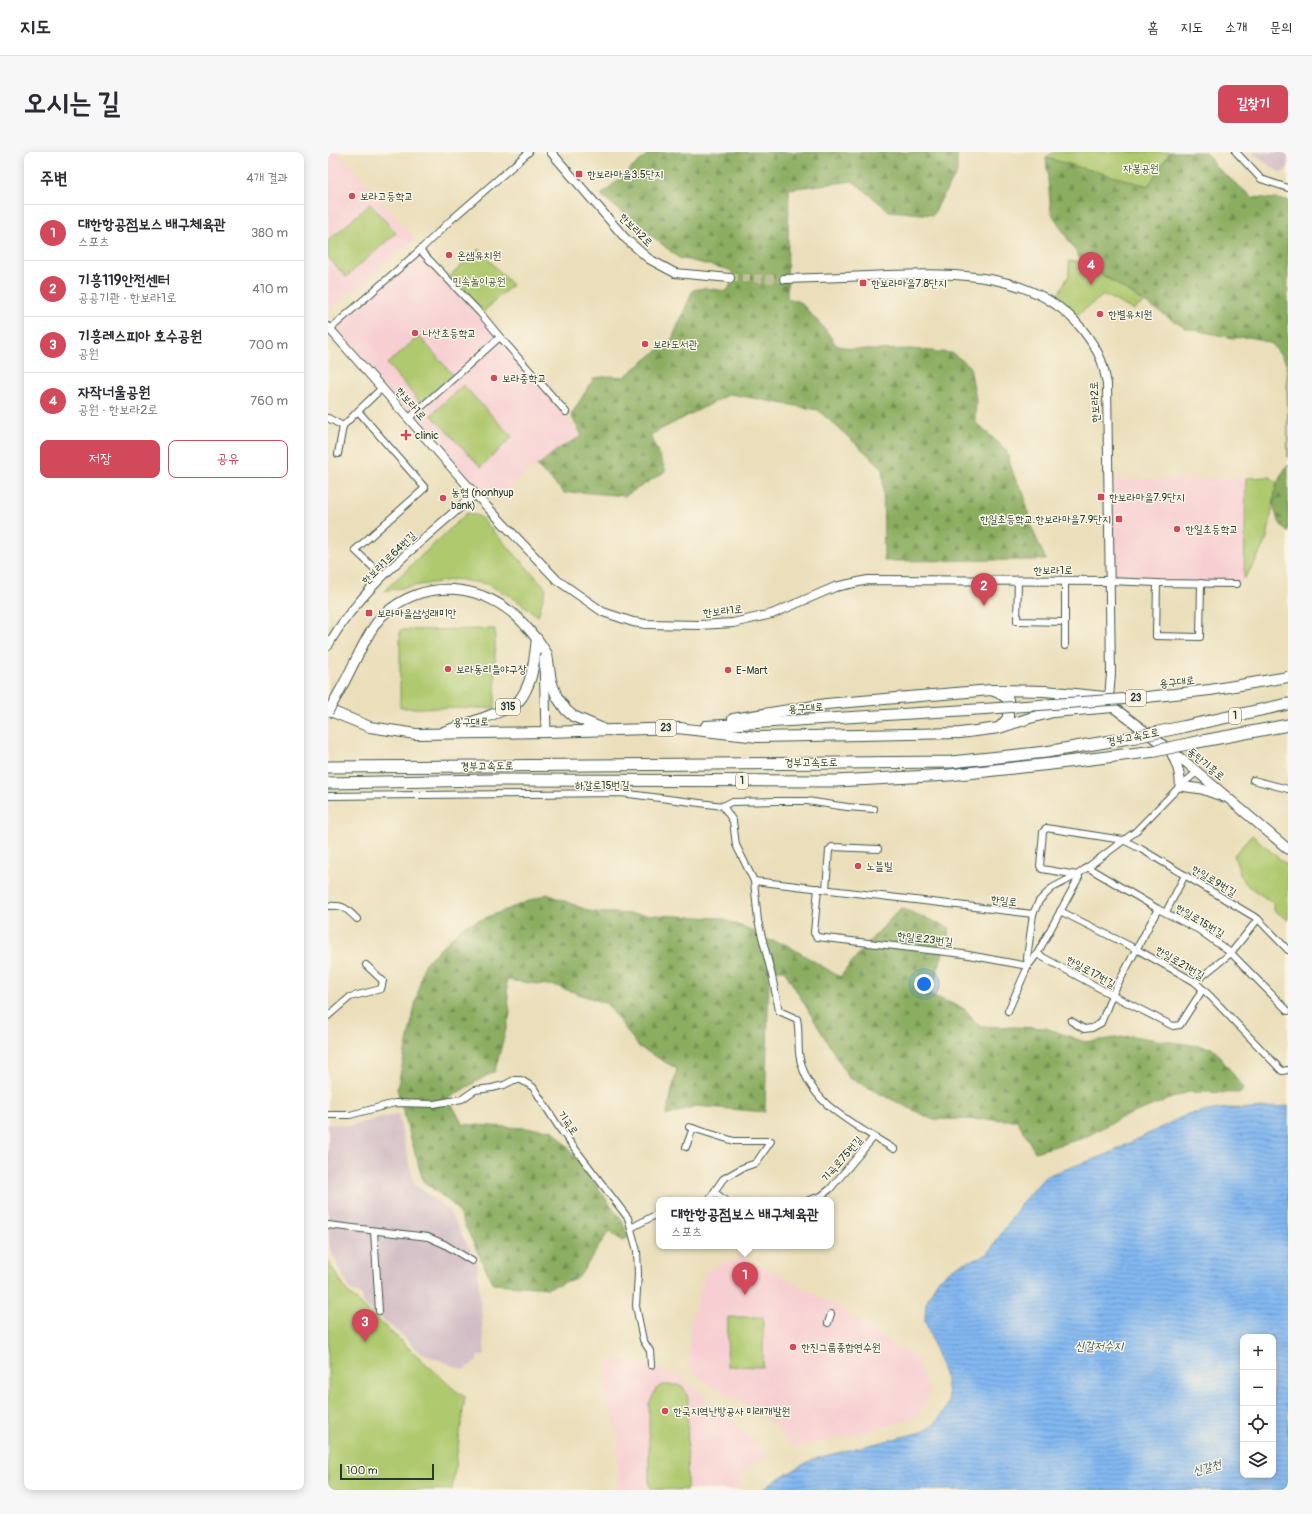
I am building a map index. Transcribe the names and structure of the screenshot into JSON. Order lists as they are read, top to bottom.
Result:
{
  "streets": {
    "highway": ["1", "경부고속도로"],
    "main road": [
      "용구대로",
      "23",
      "315",
      "동탄기흥로"
    ],
    "street": [
      "한보라2로",
      "한보라1로",
      "한보라1로64번길",
      "하갈로15번길",
      "한일로9번길",
      "한일로",
      "한일로15번길",
      "한일로23번길",
      "한일로21번길",
      "한일로17번길",
      "기곡로",
      "기곡로75번길"
    ]
  },
  "crossings": [
    ["한보라2로", "한보라1로"],
    ["한보라2로", "동탄기흥로"],
    ["한보라1로", "한보라1로64번길"],
    ["용구대로", "315"],
    ["한일로", "한일로23번길"],
    ["한일로", "기곡로75번길"],
    ["한일로21번길", "한일로17번길"]
  ],
  "water": ["신갈저수지", "신갈천"],
  "parks": ["자봉공원", "민속놀이공원"],
  "places": {
    "transit": [
      "한보라마을3.5단지",
      "한보라마을7.8단지",
      "한보라마을7.9단지",
      "한일초등학교.한보라마을7.9단지",
      "보라마을삼성래미안"
    ],
    "other": [
      "보라고등학교",
      "온샘유치원",
      "한별유치원",
      "나산초등학교",
      "보라도서관",
      "보라중학교",
      "농협 (nonhyup bank)",
      "한일초등학교",
      "보라동리틀야구장",
      "E-Mart",
      "노블빌",
      "한진그룹종합연수원",
      "한국지역난방공사 미래개발원"
    ],
    "health": ["clinic"]
  },
  "scale_bar": "100 m",
  "page": {
    "header": "지도",
    "nav": [
      "홈",
      "지도",
      "소개",
      "문의"
    ],
    "buttons": [
      "길찾기",
      ["저장", "공유"]
    ],
    "title": "오시는 길",
    "heading": ["주변", "4개 결과"],
    "list": [
      {
        "mark": "1",
        "name": "대한항공점보스 배구체육관",
        "note": "스포츠",
        "value": "380 m"
      },
      {
        "mark": "2",
        "name": "기흥119안전센터",
        "note": "공공기관 · 한보라1로",
        "value": "410 m"
      },
      {
        "mark": "3",
        "name": "기흥레스피아 호수공원",
        "note": "공원",
        "value": "700 m"
      },
      {
        "mark": "4",
        "name": "자작너울공원",
        "note": "공원 · 한보라2로",
        "value": "760 m"
      }
    ],
    "pins": [
      "4",
      "2",
      "1",
      "3"
    ],
    "popup": ["대한항공점보스 배구체육관", "스포츠"],
    "map_buttons": ["+", "−"],
    "scale": "100 m"
  }
}
